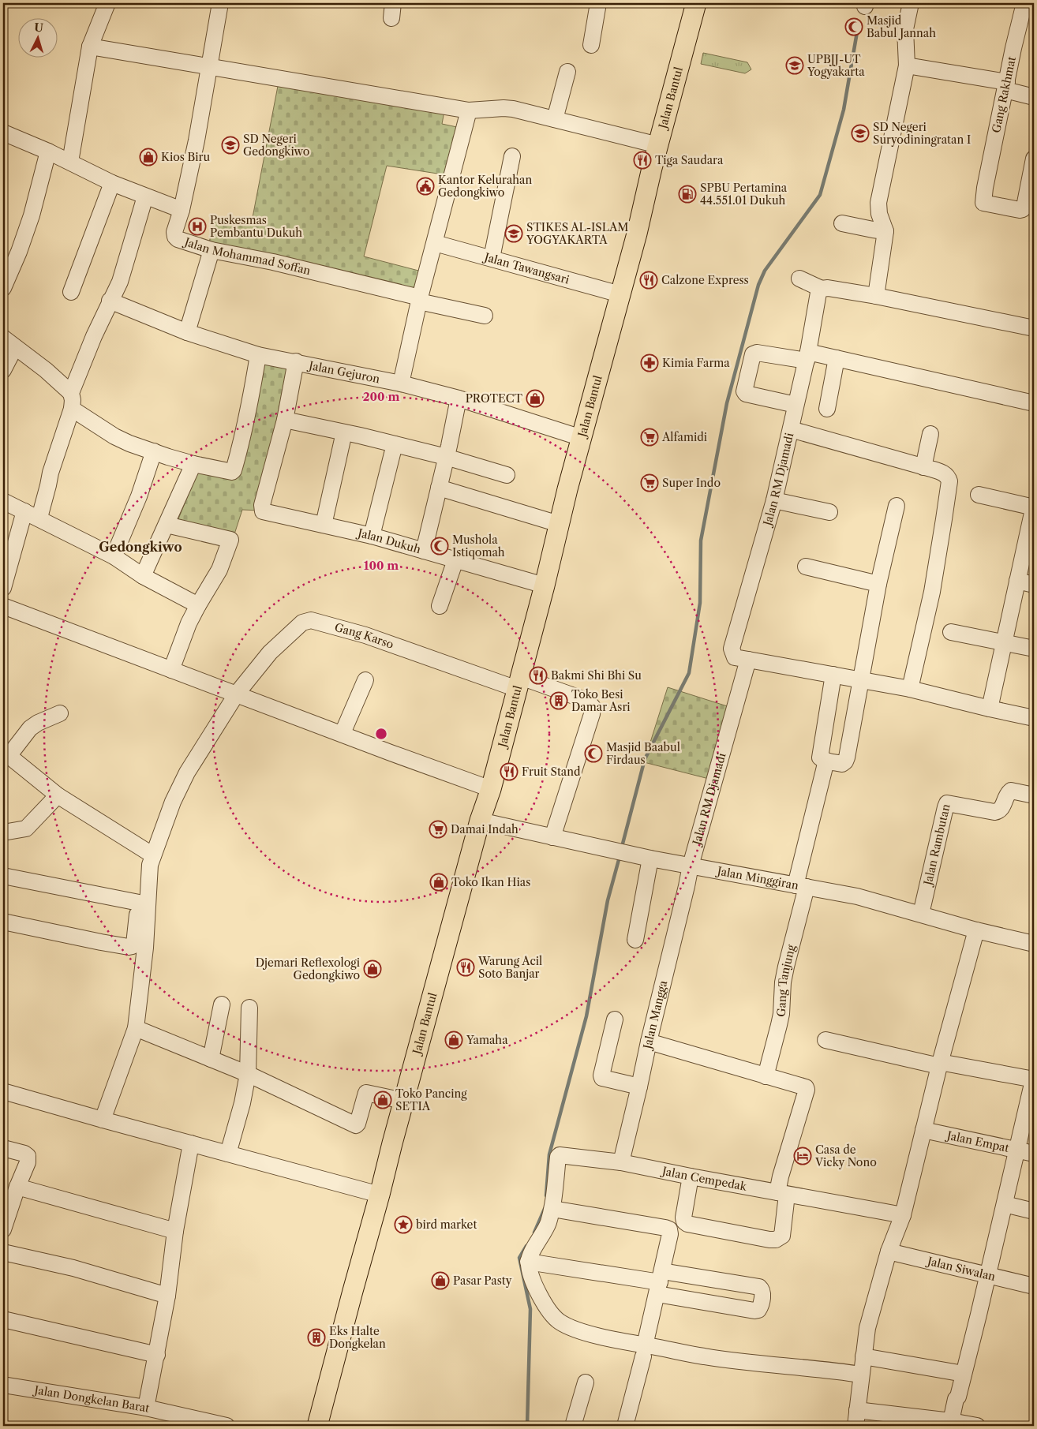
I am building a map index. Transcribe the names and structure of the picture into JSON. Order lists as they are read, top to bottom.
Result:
{
  "streets": {
    "main road": ["Jalan Bantul"],
    "street": [
      "Gang Rakhmat",
      "Jalan Mohammad Soffan",
      "Jalan Tawangsari",
      "Jalan Gejuron",
      "Jalan RM Djamadi",
      "Jalan Dukuh",
      "Gang Karso",
      "Jalan Rambutan",
      "Jalan Minggiran",
      "Gang Tanjung",
      "Jalan Mangga",
      "Jalan Empat",
      "Jalan Cempedak",
      "Jalan Siwalan",
      "Jalan Dongkelan Barat"
    ]
  },
  "crossings": [
    ["Jalan Bantul", "Jalan Tawangsari"],
    ["Jalan Bantul", "Jalan Gejuron"],
    ["Jalan Bantul", "Jalan Dukuh"],
    ["Jalan Bantul", "Gang Karso"],
    ["Jalan Bantul", "Jalan Minggiran"],
    ["Jalan RM Djamadi", "Jalan Minggiran"],
    ["Jalan RM Djamadi", "Jalan Mangga"],
    ["Gang Karso", "Jalan Minggiran"],
    ["Jalan Rambutan", "Jalan Minggiran"],
    ["Jalan Minggiran", "Gang Tanjung"],
    ["Jalan Minggiran", "Jalan Mangga"],
    ["Jalan Mangga", "Jalan Cempedak"]
  ],
  "districts": ["Gedongkiwo"],
  "places": {
    "mosque": ["Masjid Babul Jannah", "Mushola Istiqomah", "Masjid Baabul Firdaus"],
    "school or university": [
      "UPBJJ-UT Yogyakarta",
      "SD Negeri Suryodiningratan I",
      "SD Negeri Gedongkiwo",
      "STIKES AL-ISLAM YOGYAKARTA"
    ],
    "shop": [
      "Kios Biru",
      "PROTECT",
      "Toko Ikan Hias",
      "Djemari Reflexologi Gedongkiwo",
      "Yamaha",
      "Toko Pancing SETIA",
      "Pasar Pasty"
    ],
    "restaurant": [
      "Tiga Saudara",
      "Calzone Express",
      "Bakmi Shi Bhi Su",
      "Fruit Stand",
      "Warung Acil Soto Banjar"
    ],
    "public building": ["Kantor Kelurahan Gedongkiwo"],
    "fuel station": ["SPBU Pertamina 44.551.01 Dukuh"],
    "hospital": ["Puskesmas Pembantu Dukuh"],
    "pharmacy": ["Kimia Farma"],
    "supermarket": ["Alfamidi", "Super Indo", "Damai Indah"],
    "building": ["Toko Besi Damar Asri", "Eks Halte Dongkelan"],
    "hotel": ["Casa de Vicky Nono"],
    "place": ["bird market"]
  },
  "north": "top",
  "rings": ["200 m", "100 m"]
}
